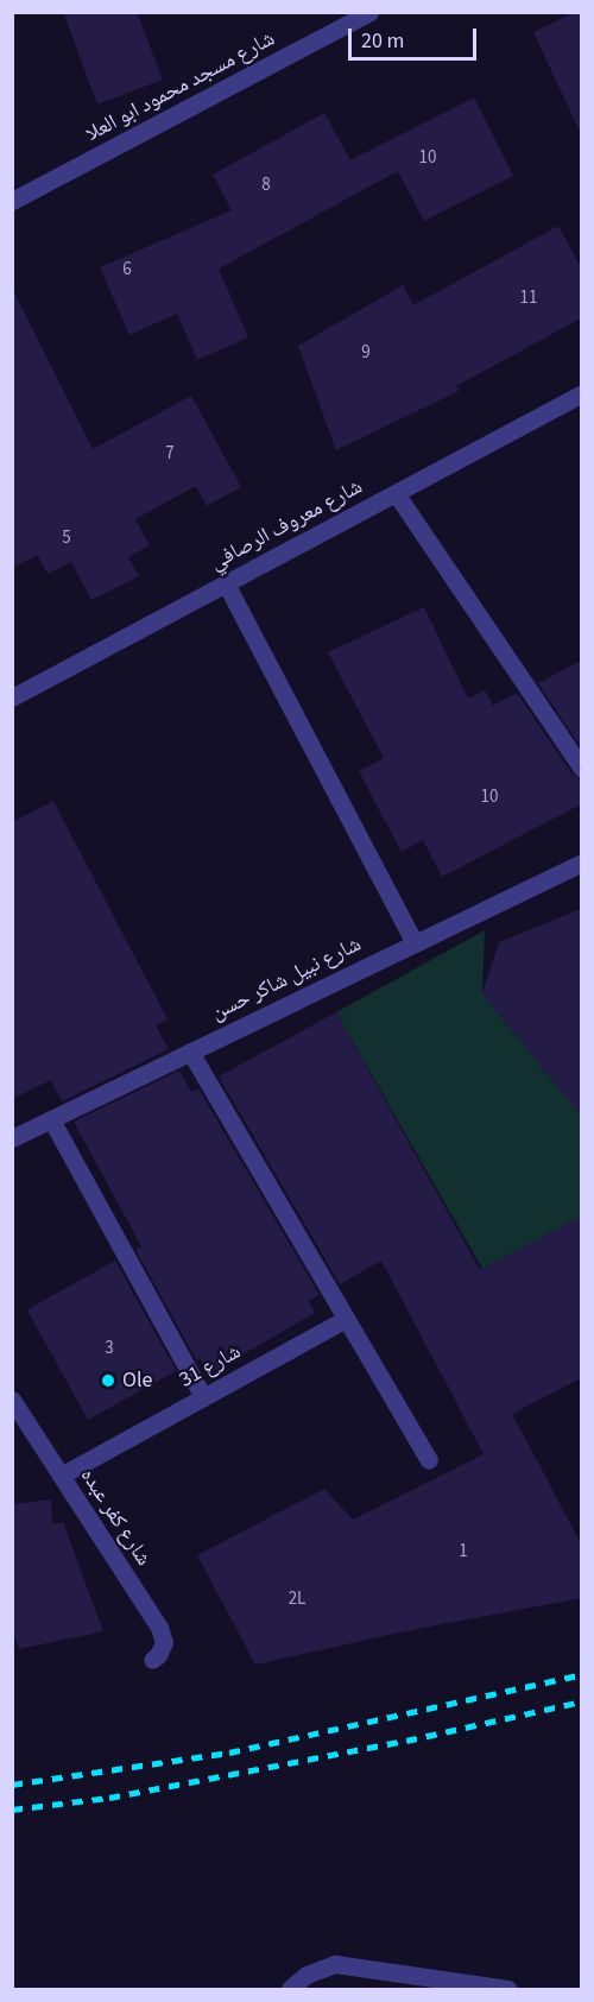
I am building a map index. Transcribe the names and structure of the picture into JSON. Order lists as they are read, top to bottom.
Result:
{
  "streets": {
    "street": [
      "شارع مسجد محمود ابو العلا",
      "شارع معروف الرصافي",
      "شارع نبيل شاكر حسن",
      "شارع 31",
      "شارع كفر عبده"
    ]
  },
  "crossings": [
    ["شارع 31", "شارع كفر عبده"]
  ],
  "places": ["Ole"],
  "house_numbers": [
    "10",
    "8",
    "6",
    "11",
    "9",
    "7",
    "5",
    "10",
    "3",
    "1",
    "2L"
  ],
  "scale_bar": "20 m"
}
